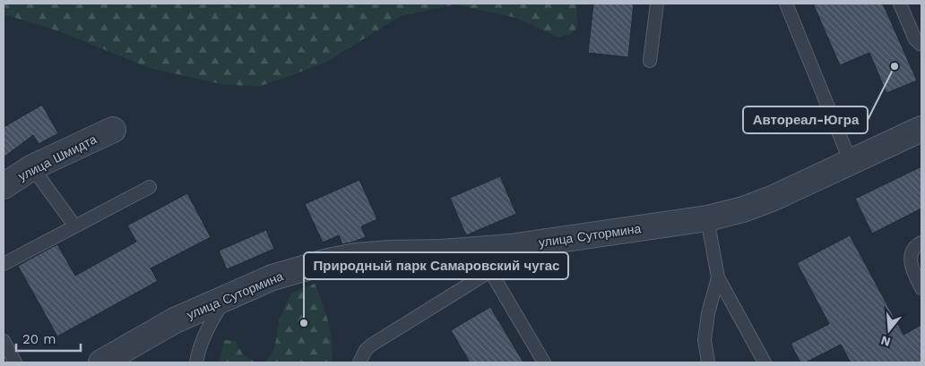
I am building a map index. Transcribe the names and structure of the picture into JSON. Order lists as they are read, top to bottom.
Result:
{
  "streets": {
    "street": ["улица Шмидта", "улица Сутормина"]
  },
  "places": ["Автореал-Югра", "Природный парк Самаровский чугас"],
  "scale_bar": "20 m",
  "north": "bottom"
}
